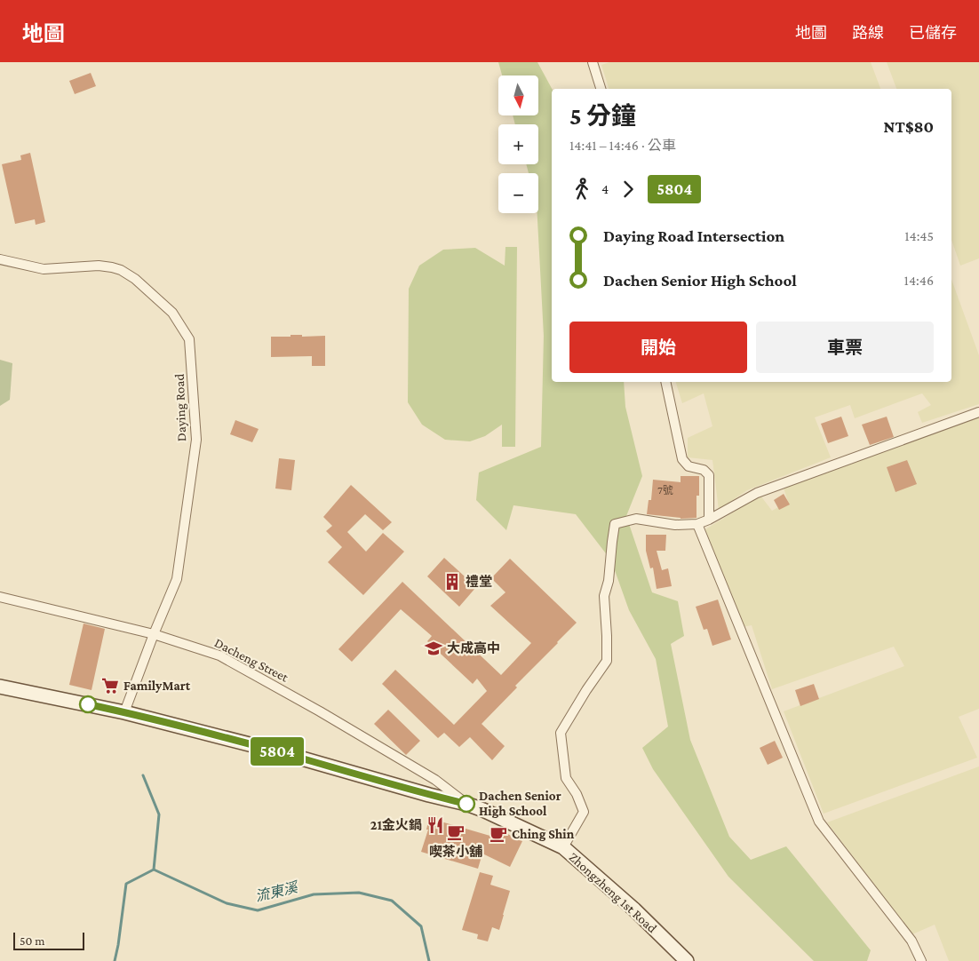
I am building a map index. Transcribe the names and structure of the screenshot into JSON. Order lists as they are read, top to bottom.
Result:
{
  "streets": {
    "main road": ["Zhongzheng 1st Road"],
    "street": ["Daying Road", "Dacheng Street"]
  },
  "crossings": [
    ["Daying Road", "Dacheng Street"],
    ["Daying Road", "Zhongzheng 1st Road"],
    ["Dacheng Street", "Zhongzheng 1st Road"]
  ],
  "water": ["流東溪"],
  "places": {
    "building": ["禮堂"],
    "school or university": ["大成高中"],
    "supermarket": ["FamilyMart"],
    "other": ["Dachen Senior High School"],
    "restaurant": ["21金火鍋"],
    "cafe": ["喫茶小舖", "Ching Shin"]
  },
  "lines": ["bus line 5804"],
  "house_numbers": ["7號"],
  "scale_bar": "50 m",
  "north": "bottom",
  "page": {
    "header": "地圖",
    "nav": ["地圖", "路線", "已儲存"],
    "on_map": "5804",
    "map_buttons": ["+", "−"],
    "heading": ["5 分鐘", "14:41 – 14:46 · 公車", "NT$80"],
    "legs": ["4", "5804"],
    "list": [
      {
        "name": "Daying Road Intersection",
        "value": "14:45"
      },
      {
        "name": "Dachen Senior High School",
        "value": "14:46"
      }
    ],
    "buttons": ["開始", "車票"],
    "scale": "50 m"
  }
}
